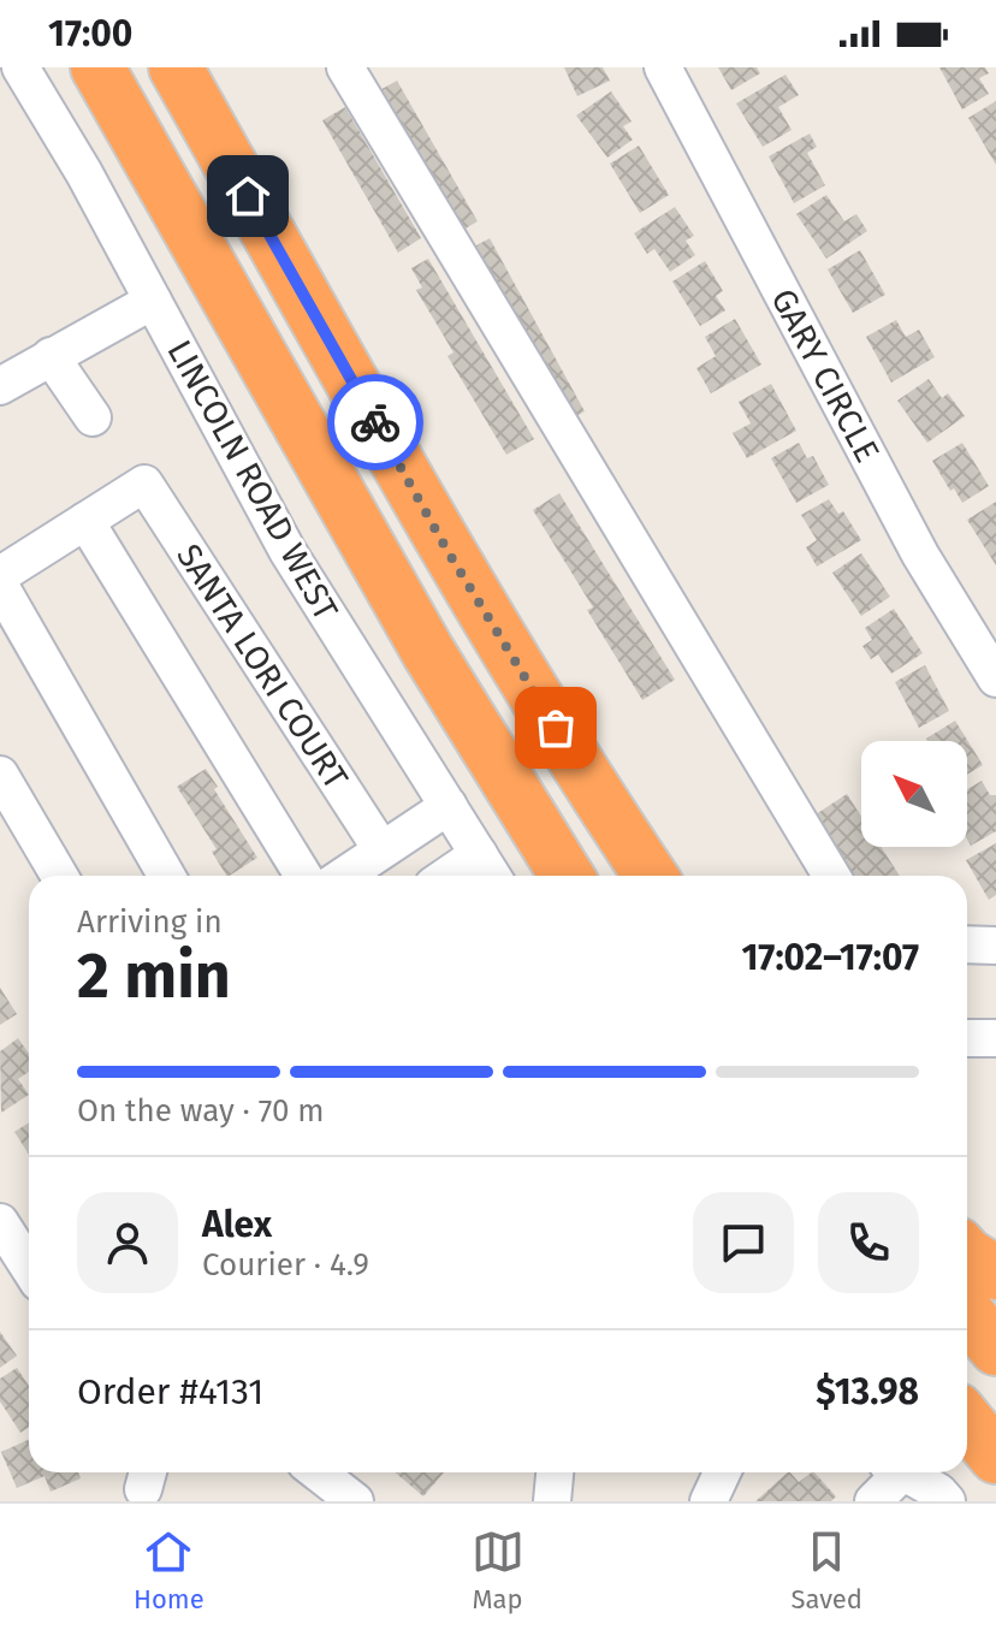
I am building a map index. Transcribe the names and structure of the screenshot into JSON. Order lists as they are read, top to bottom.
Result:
{
  "streets": {
    "street": ["GARY CIRCLE", "LINCOLN ROAD WEST", "SANTA LORI COURT"]
  },
  "north": "top left",
  "page": {
    "status": "17:00",
    "heading": ["2 min", "Arriving in", "17:02–17:07"],
    "panel": [
      "Alex",
      "Courier · 4.9",
      "Order #4131",
      "$13.98"
    ],
    "bar": "On the way · 70 m",
    "tabs": ["Home", "Map", "Saved"]
  }
}
